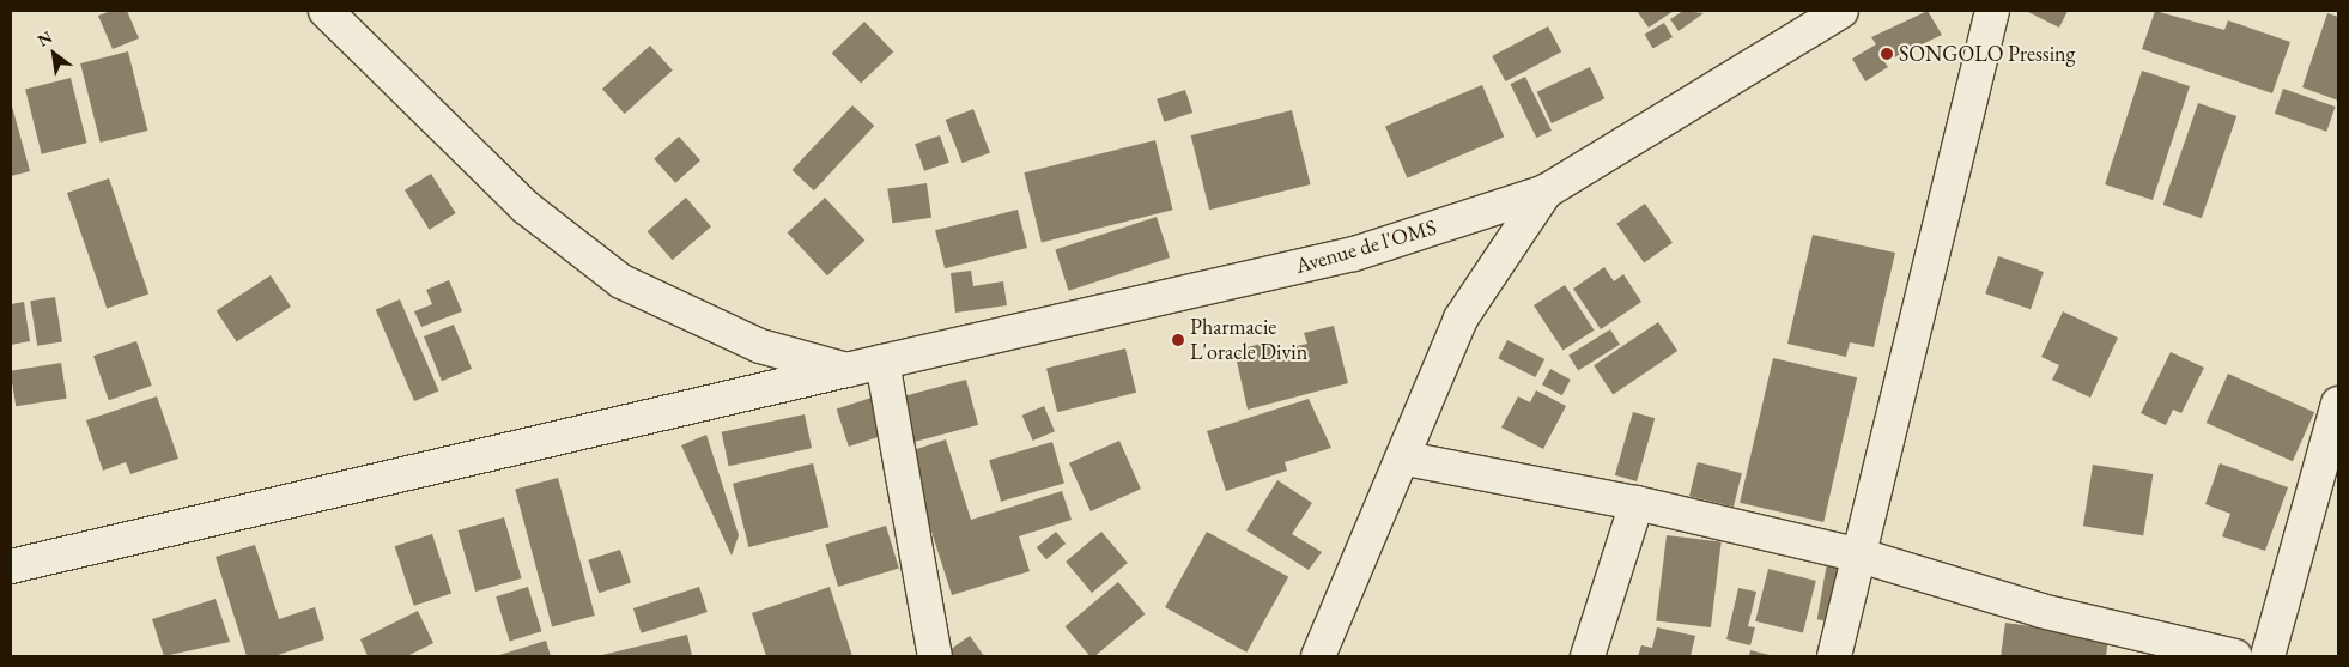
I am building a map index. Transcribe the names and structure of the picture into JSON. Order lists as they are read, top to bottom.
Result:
{
  "streets": {
    "street": ["Avenue de l'OMS"]
  },
  "places": ["SONGOLO Pressing", "Pharmacie L'oracle Divin"],
  "north": "top left"
}
